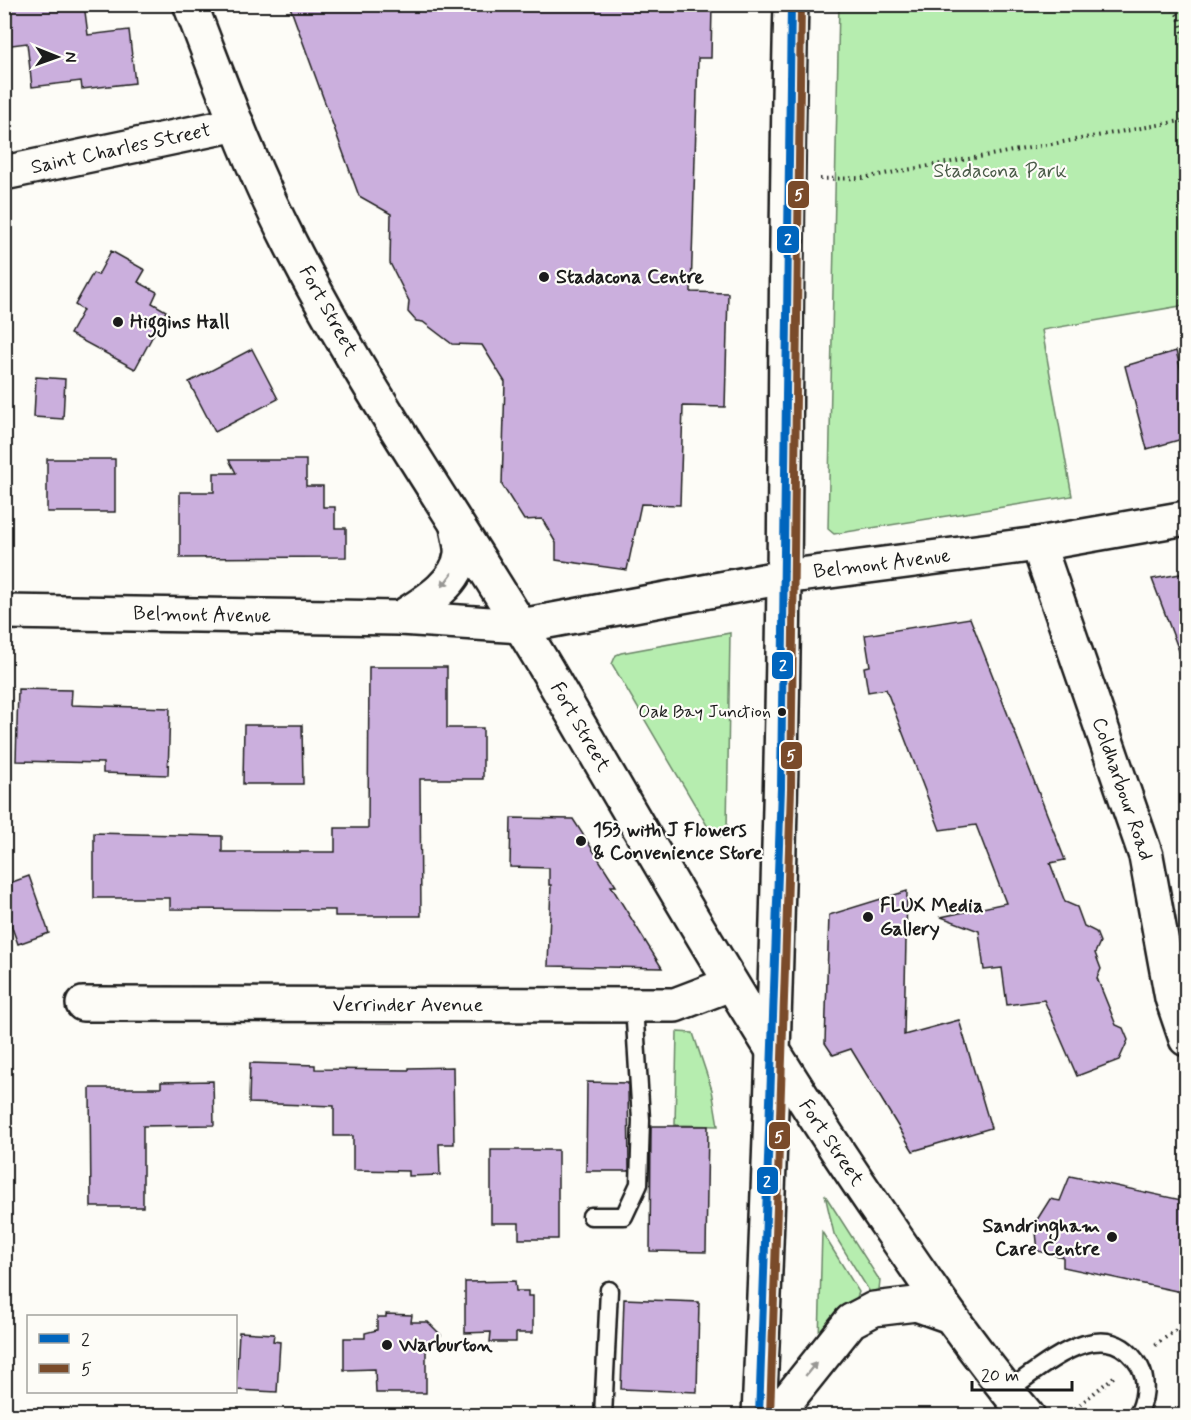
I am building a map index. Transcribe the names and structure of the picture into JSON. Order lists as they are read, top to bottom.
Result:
{
  "streets": {
    "main road": [
      "Saint Charles Street",
      "Fort Street",
      "Belmont Avenue",
      "Coldharbour Road",
      "Verrinder Avenue"
    ]
  },
  "crossings": [
    ["Saint Charles Street", "Fort Street"],
    ["Fort Street", "Belmont Avenue"],
    ["Fort Street", "Verrinder Avenue"],
    ["Belmont Avenue", "Coldharbour Road"]
  ],
  "parks": ["Stadacona Park"],
  "places": [
    "Stadacona Centre",
    "Higgins Hall",
    "Oak Bay Junction",
    "153 with J Flowers & Convenience Store",
    "FLUX Media Gallery",
    "Sandringham Care Centre",
    "Warburton"
  ],
  "lines": ["transit line 2", "transit line 5"],
  "legend": ["2", "5"],
  "scale_bar": "20 m",
  "north": "right"
}
